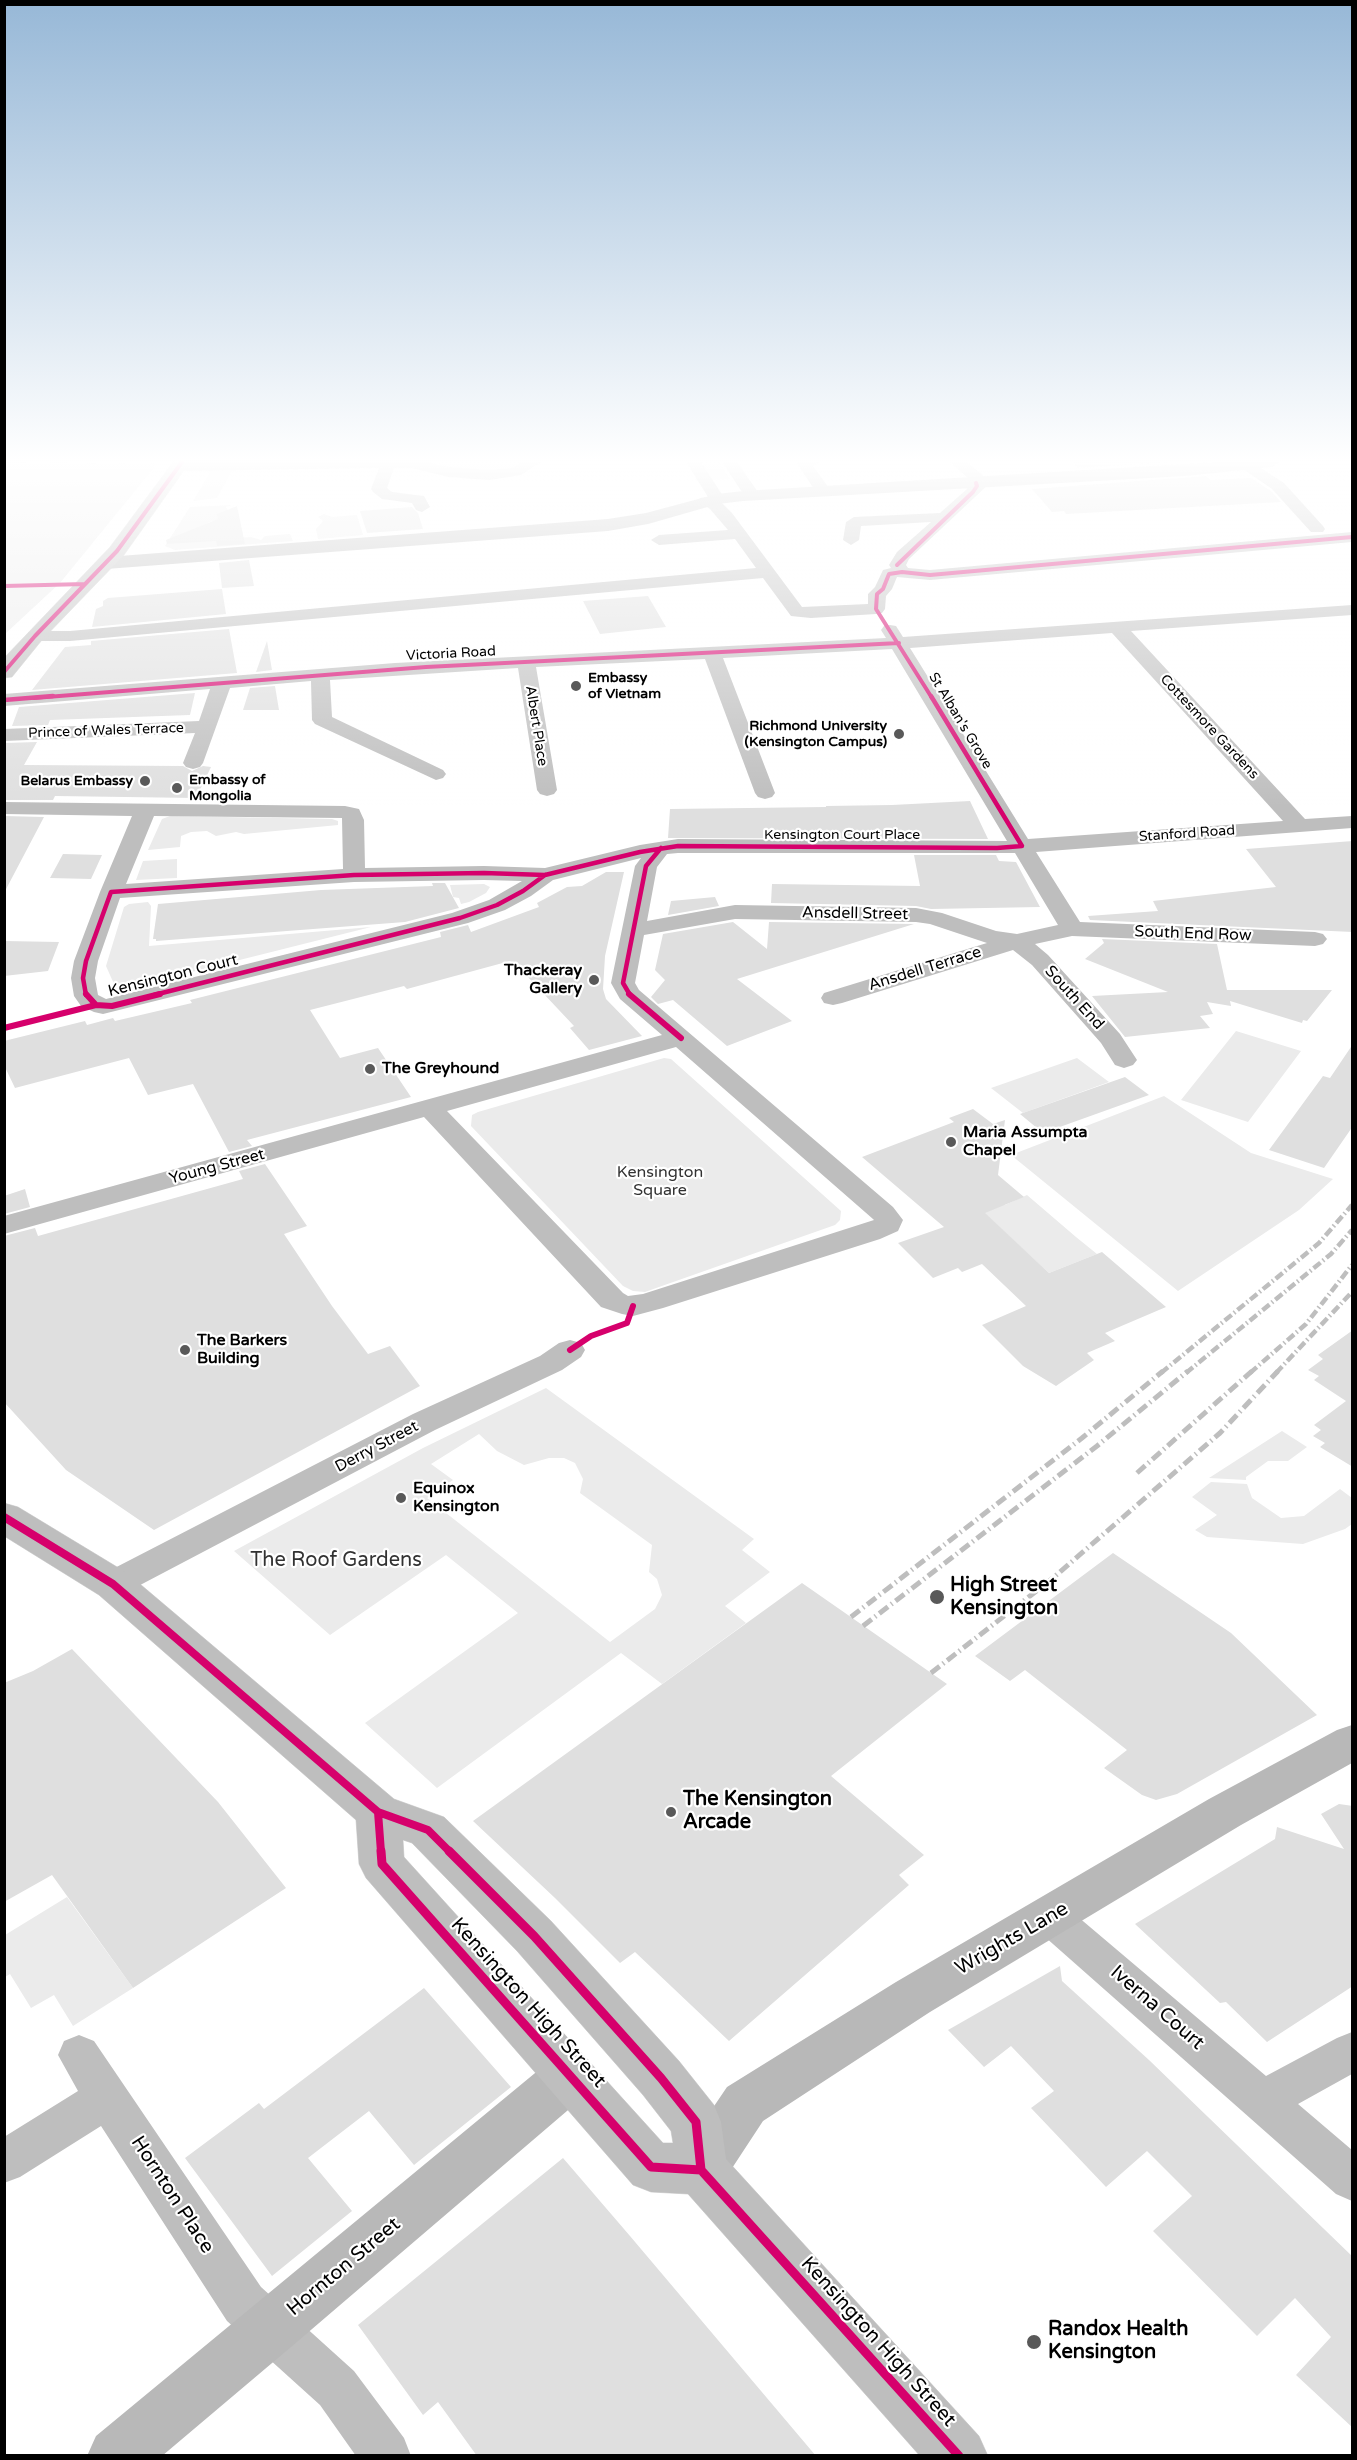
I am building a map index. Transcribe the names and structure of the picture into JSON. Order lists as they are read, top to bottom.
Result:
{
  "streets": {
    "main road": ["Wrights Lane", "Kensington High Street", "Hornton Street"],
    "street": [
      "Victoria Road",
      "St Alban's Grove",
      "Albert Place",
      "Cottesmore Gardens",
      "Prince of Wales Terrace",
      "Stanford Road",
      "Kensington Court Place",
      "Ansdell Street",
      "South End Row",
      "Ansdell Terrace",
      "Kensington Court",
      "South End",
      "Young Street",
      "Derry Street",
      "Iverna Court",
      "Hornton Place"
    ]
  },
  "crossings": [
    ["Victoria Road", "St Alban's Grove"],
    ["Victoria Road", "Albert Place"],
    ["Victoria Road", "Cottesmore Gardens"],
    ["Victoria Road", "Prince of Wales Terrace"],
    ["St Alban's Grove", "Stanford Road"],
    ["St Alban's Grove", "Kensington Court Place"],
    ["St Alban's Grove", "Ansdell Street"],
    ["St Alban's Grove", "South End Row"],
    ["Cottesmore Gardens", "Stanford Road"],
    ["Stanford Road", "Kensington Court Place"],
    ["Kensington Court Place", "Kensington Court"],
    ["Ansdell Street", "South End Row"],
    ["Ansdell Street", "Ansdell Terrace"],
    ["Ansdell Street", "South End"],
    ["Ansdell Terrace", "South End"],
    ["Wrights Lane", "Kensington High Street"],
    ["Wrights Lane", "Iverna Court"],
    ["Kensington High Street", "Hornton Street"],
    ["Hornton Place", "Hornton Street"]
  ],
  "parks": ["Kensington Square", "The Roof Gardens"],
  "places": [
    "Embassy of Vietnam",
    "Richmond University (Kensington Campus)",
    "Belarus Embassy",
    "Embassy of Mongolia",
    "Thackeray Gallery",
    "The Greyhound",
    "Maria Assumpta Chapel",
    "The Barkers Building",
    "Equinox Kensington",
    "High Street Kensington",
    "The Kensington Arcade",
    "Randox Health Kensington"
  ]
}
